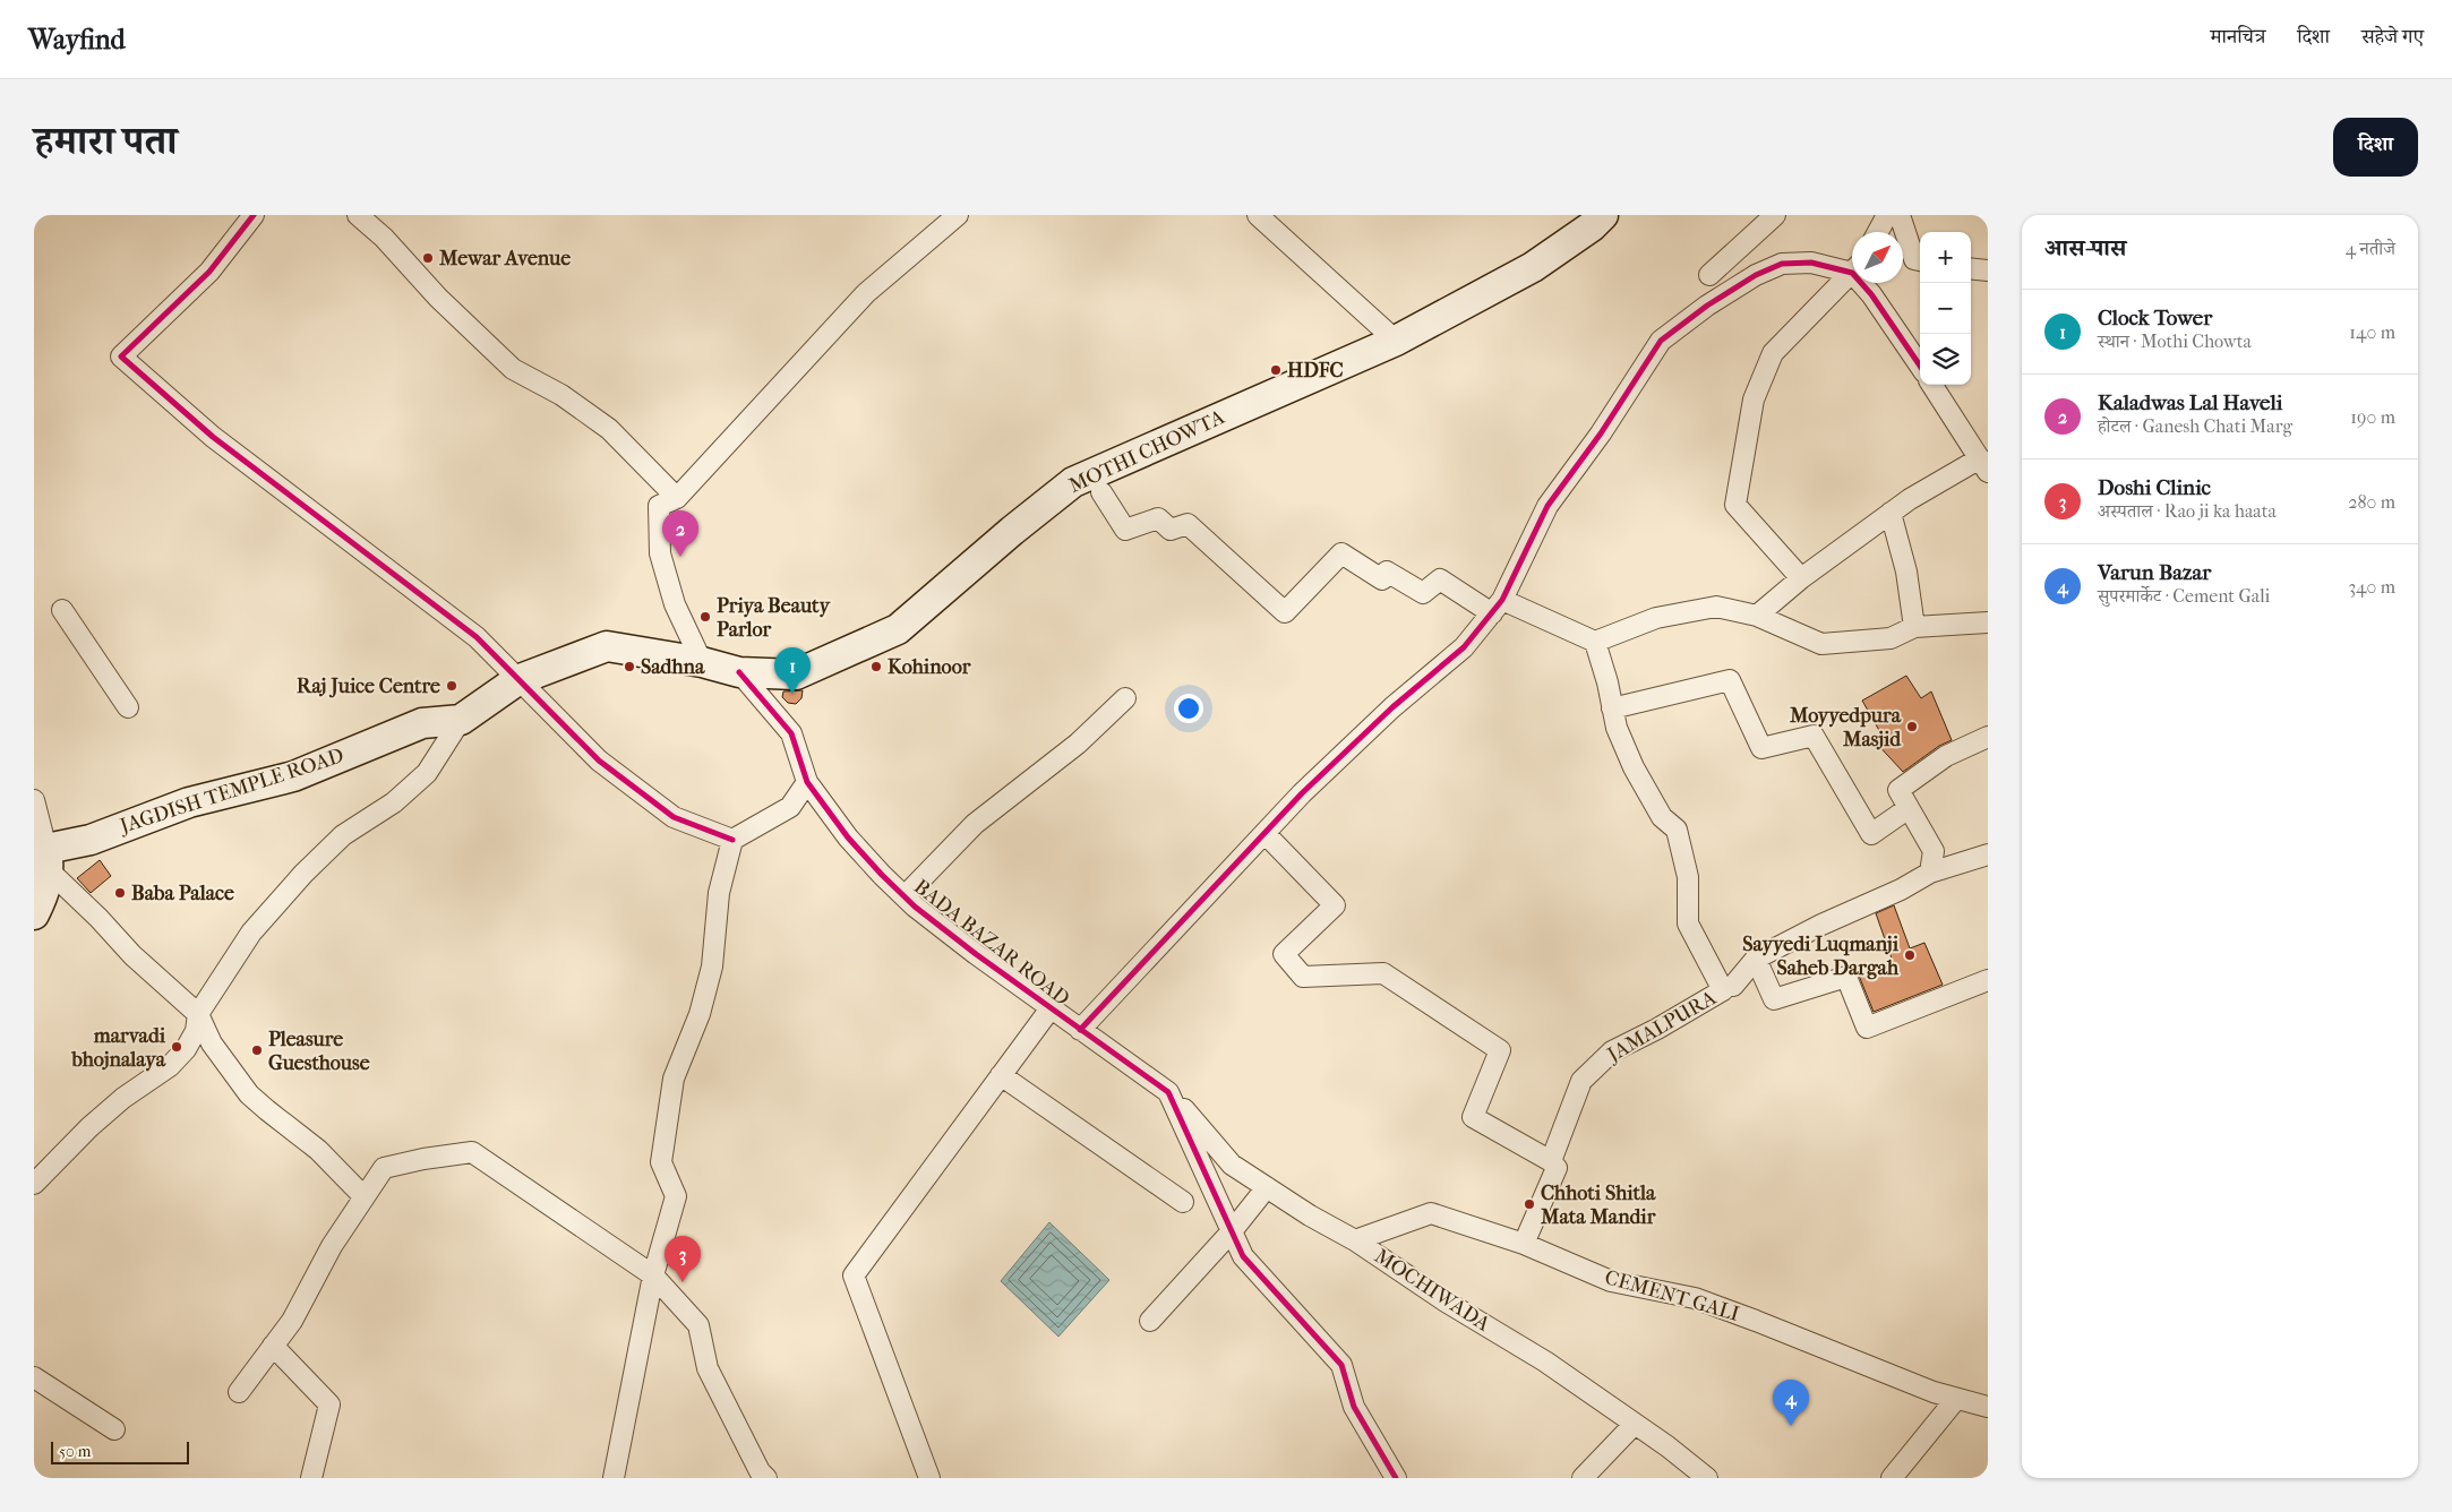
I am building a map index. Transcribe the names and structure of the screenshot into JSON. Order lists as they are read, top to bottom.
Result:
{
  "streets": {
    "main road": ["MOTHI CHOWTA", "JAGDISH TEMPLE ROAD"],
    "street": [
      "BADA BAZAR ROAD",
      "JAMALPURA",
      "MOCHIWADA",
      "CEMENT GALI"
    ]
  },
  "crossings": [
    ["MOTHI CHOWTA", "JAGDISH TEMPLE ROAD"],
    ["MOTHI CHOWTA", "BADA BAZAR ROAD"],
    ["BADA BAZAR ROAD", "MOCHIWADA"],
    ["JAMALPURA", "CEMENT GALI"],
    ["MOCHIWADA", "CEMENT GALI"]
  ],
  "places": [
    "Mewar Avenue",
    "HDFC",
    "Priya Beauty Parlor",
    "Sadhna",
    "Kohinoor",
    "Raj Juice Centre",
    "Moyyedpura Masjid",
    "Baba Palace",
    "Sayyedi Luqmanji Saheb Dargah",
    "marvadi bhojnalaya",
    "Pleasure Guesthouse",
    "Chhoti Shitla Mata Mandir"
  ],
  "scale_bar": "50 m",
  "north": "top right",
  "page": {
    "header": "Wayfind",
    "nav": ["मानचित्र", "दिशा", "सहेजे गए"],
    "title": "हमारा पता",
    "buttons": "दिशा",
    "heading": ["आस-पास", "4 नतीजे"],
    "map_buttons": ["+", "−"],
    "list": [
      {
        "mark": "1",
        "name": "Clock Tower",
        "note": "स्थान · Mothi Chowta",
        "value": "140 m"
      },
      {
        "mark": "2",
        "name": "Kaladwas Lal Haveli",
        "note": "होटल · Ganesh Chati Marg",
        "value": "190 m"
      },
      {
        "mark": "3",
        "name": "Doshi Clinic",
        "note": "अस्पताल · Rao ji ka haata",
        "value": "280 m"
      },
      {
        "mark": "4",
        "name": "Varun Bazar",
        "note": "सुपरमार्केट · Cement Gali",
        "value": "340 m"
      }
    ],
    "pins": [
      "2",
      "1",
      "3",
      "4"
    ],
    "scale": "50 m"
  }
}
